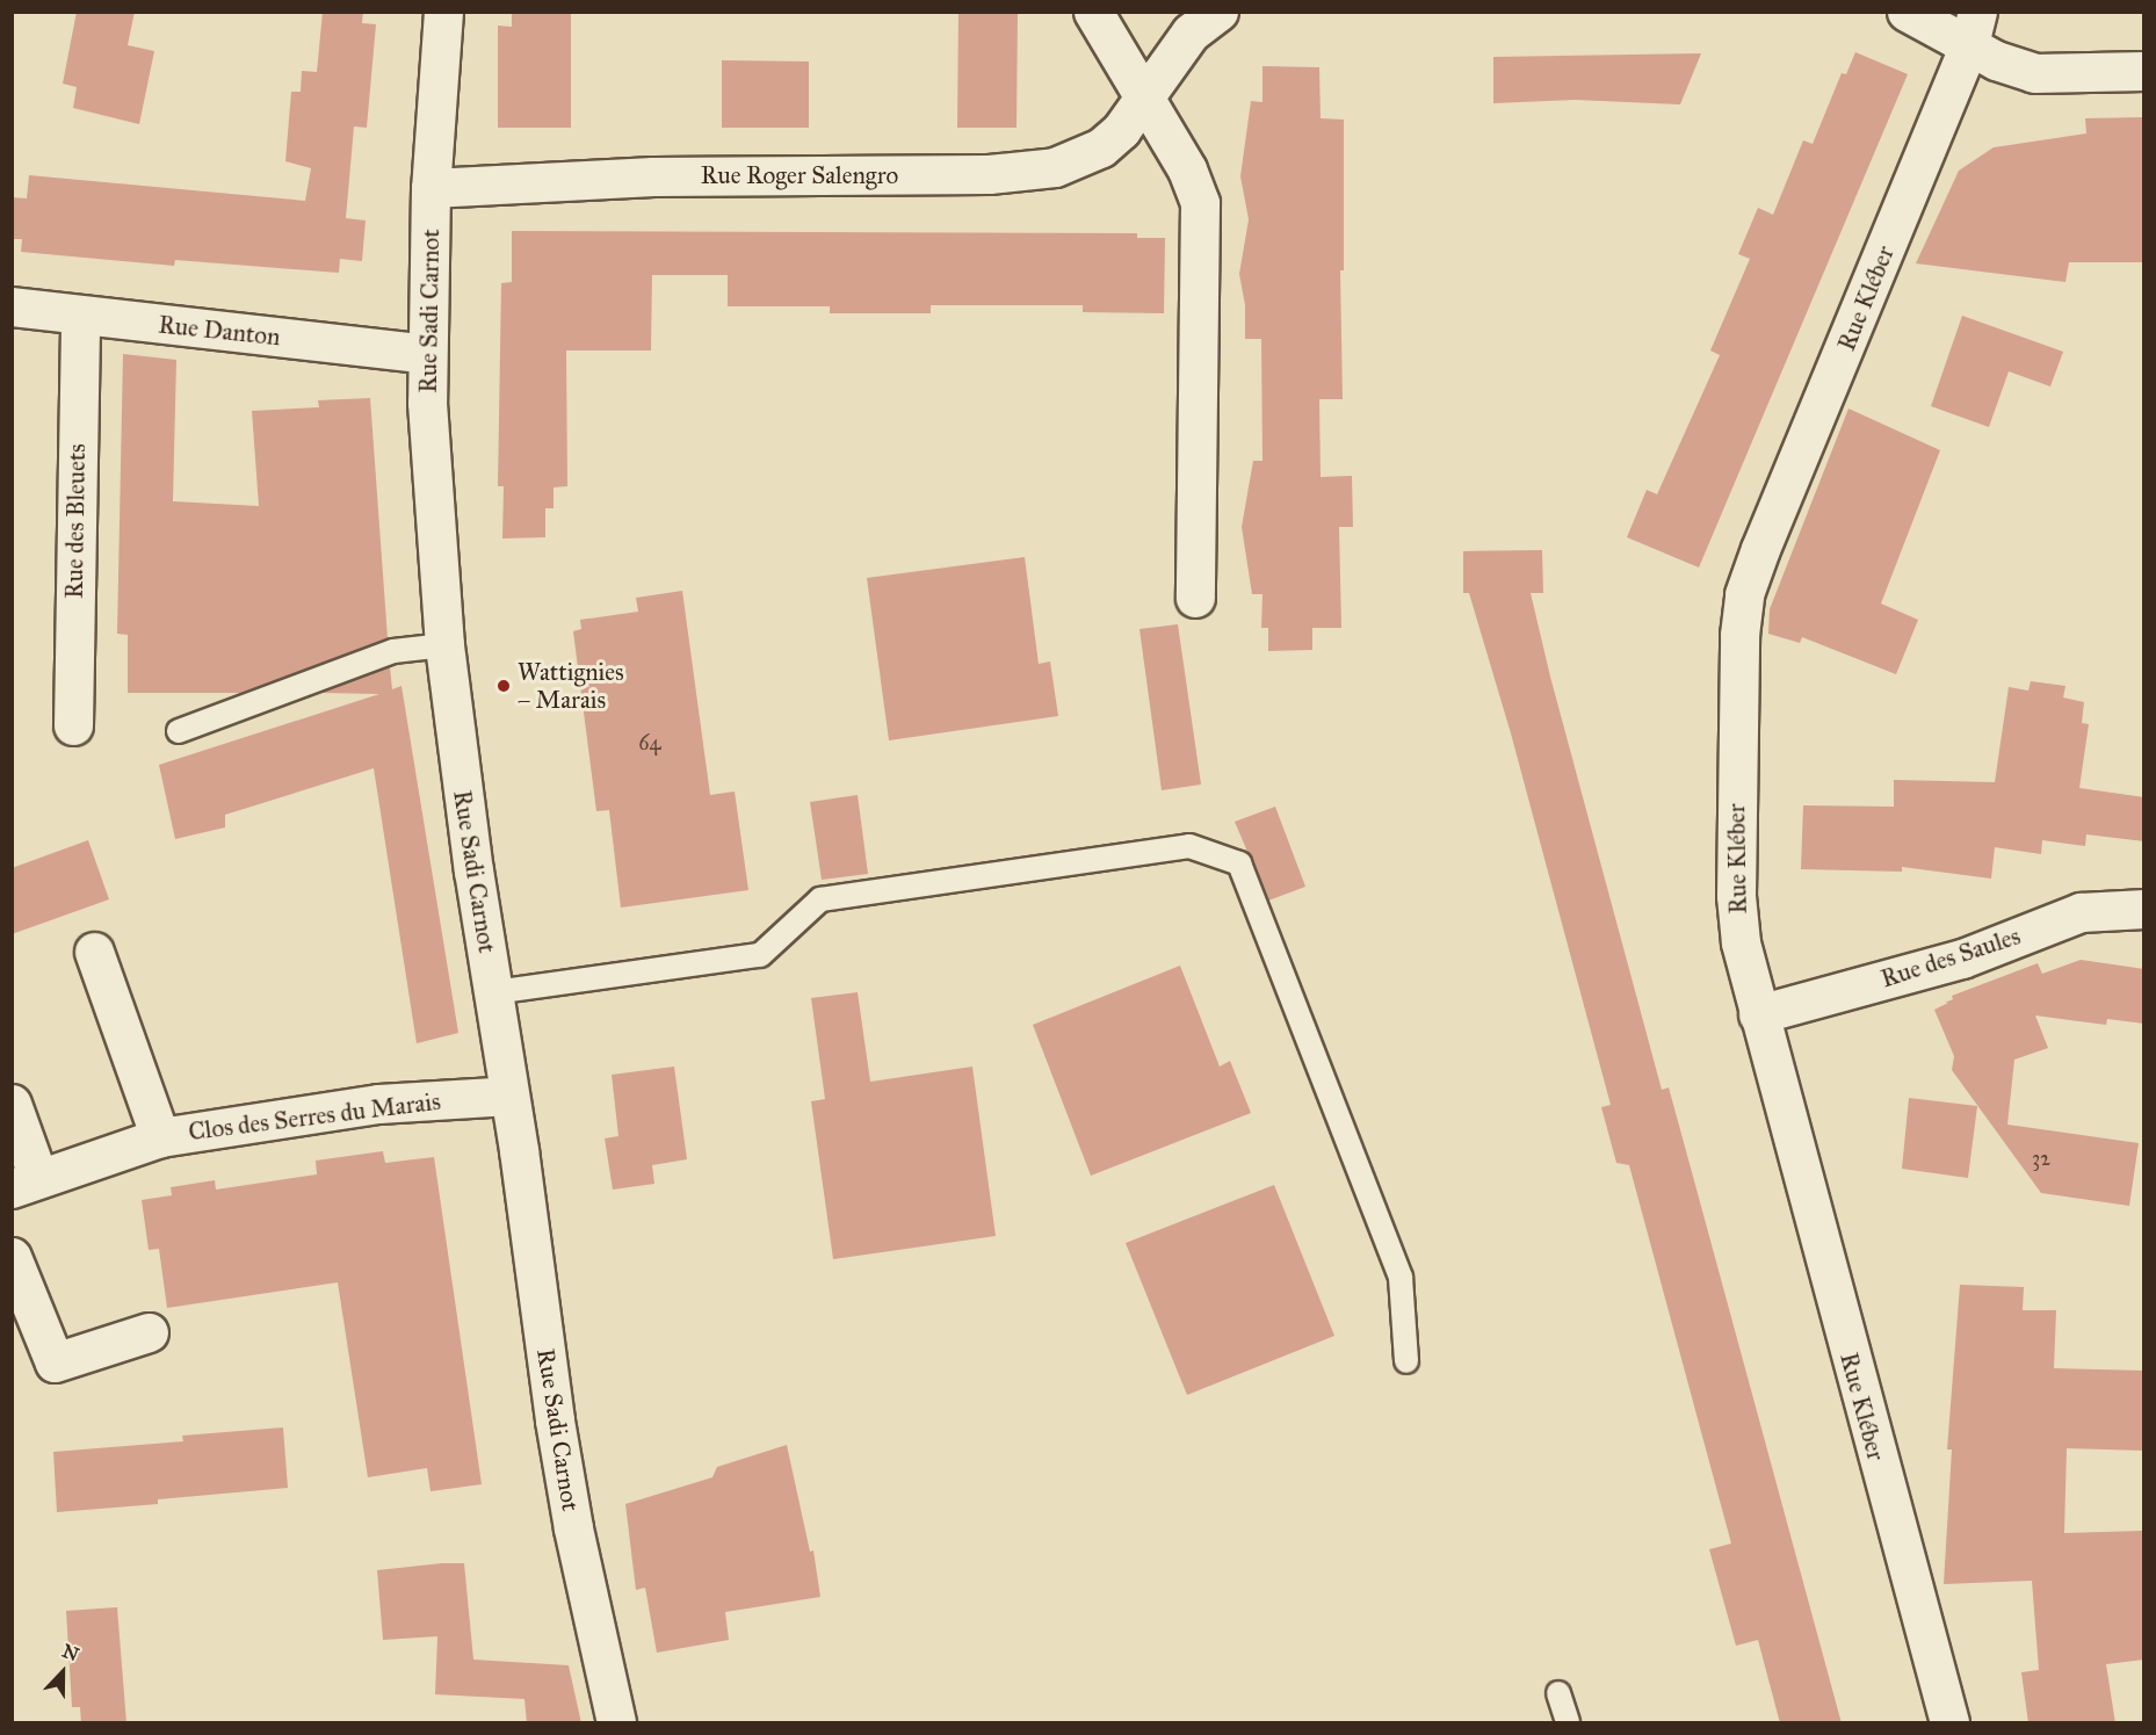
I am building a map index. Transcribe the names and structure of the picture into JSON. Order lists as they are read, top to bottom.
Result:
{
  "streets": {
    "street": [
      "Rue Roger Salengro",
      "Rue Kléber",
      "Rue Sadi Carnot",
      "Rue Danton",
      "Rue des Bleuets",
      "Rue des Saules",
      "Clos des Serres du Marais"
    ]
  },
  "crossings": [
    ["Rue Roger Salengro", "Rue Sadi Carnot"],
    ["Rue Kléber", "Rue des Saules"],
    ["Rue Sadi Carnot", "Rue Danton"],
    ["Rue Sadi Carnot", "Clos des Serres du Marais"],
    ["Rue Danton", "Rue des Bleuets"]
  ],
  "places": ["Wattignies – Marais"],
  "house_numbers": ["64", "32"],
  "north": "top"
}
